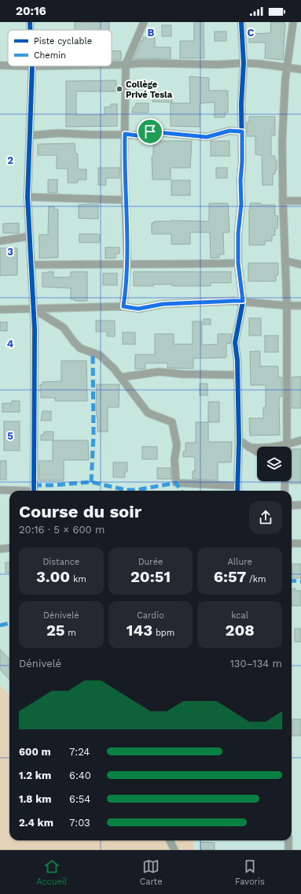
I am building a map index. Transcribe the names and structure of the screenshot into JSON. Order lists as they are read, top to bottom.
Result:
{
  "places": ["Collège Privé Tesla"],
  "legend": ["Piste cyclable", "Chemin"],
  "page": {
    "status": "20:16",
    "heading": ["Course du soir", "20:16 · 5 × 600 m"],
    "stats": [
      ["Distance", "3.00 km"],
      ["Durée", "20:51"],
      ["Allure", "6:57 /km"],
      ["Dénivelé", "25 m"],
      ["Cardio", "143 bpm"],
      ["kcal", "208"]
    ],
    "chart": ["Dénivelé", "130–134 m"],
    "list": [
      {
        "name": "600 m",
        "note": "7:24"
      },
      {
        "name": "1.2 km",
        "note": "6:40"
      },
      {
        "name": "1.8 km",
        "note": "6:54"
      },
      {
        "name": "2.4 km",
        "note": "7:03"
      }
    ],
    "tabs": ["Accueil", "Carte", "Favoris"]
  },
  "grid": {
    "columns": ["B", "C"],
    "rows": [
      "2",
      "3",
      "4",
      "5"
    ]
  }
}
